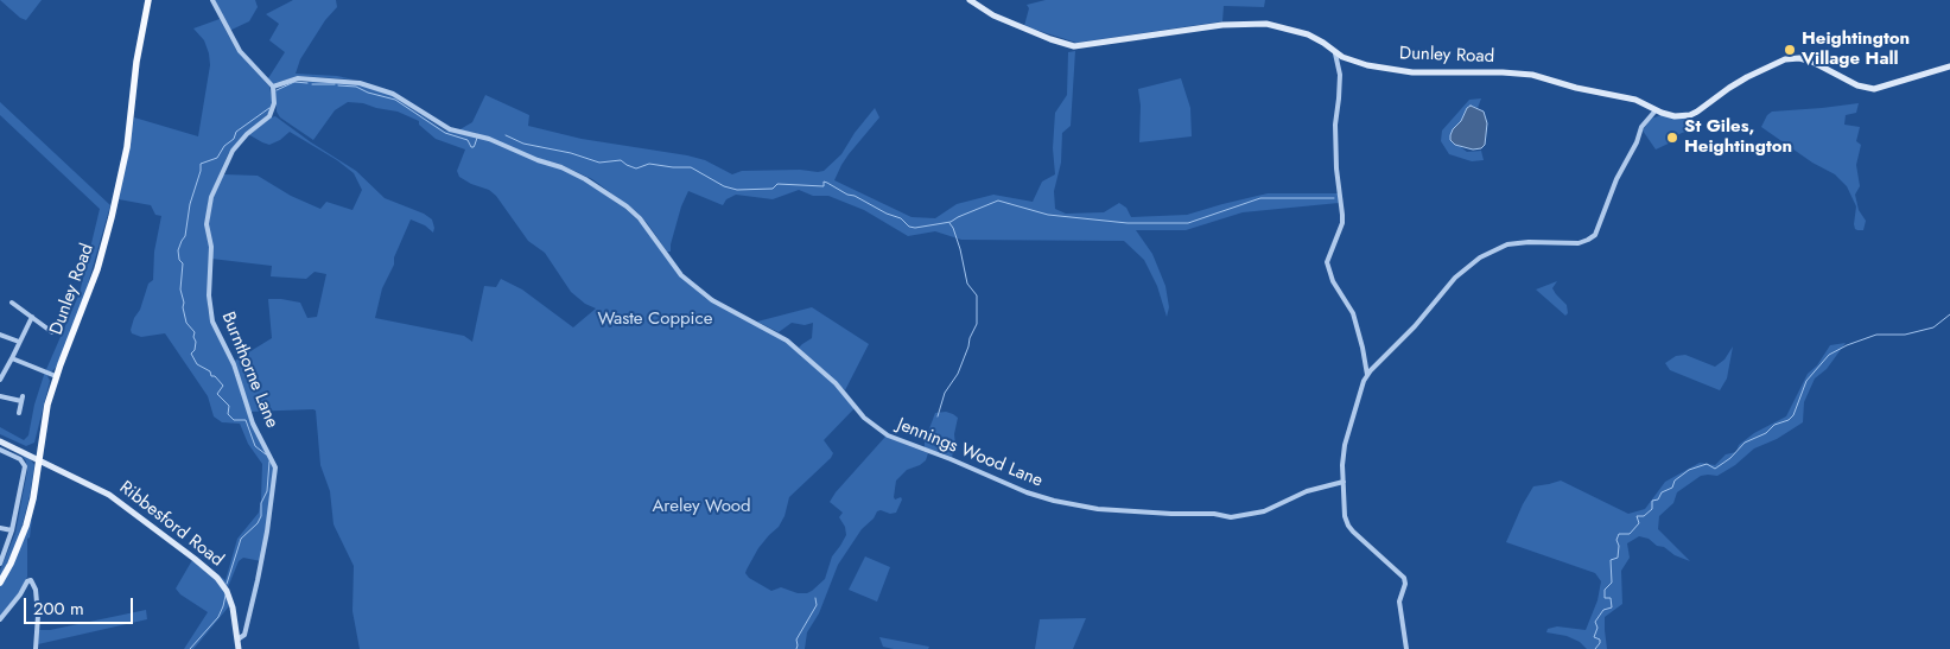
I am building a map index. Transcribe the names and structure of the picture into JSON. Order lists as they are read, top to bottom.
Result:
{
  "streets": {
    "main road": ["Dunley Road"],
    "street": ["Burnthorne Lane", "Jennings Wood Lane", "Ribbesford Road"]
  },
  "crossings": [
    ["Dunley Road", "Ribbesford Road"],
    ["Burnthorne Lane", "Jennings Wood Lane"],
    ["Burnthorne Lane", "Ribbesford Road"]
  ],
  "parks": ["Waste Coppice", "Areley Wood"],
  "places": ["Heightington Village Hall", "St Giles, Heightington"],
  "scale_bar": "200 m"
}
